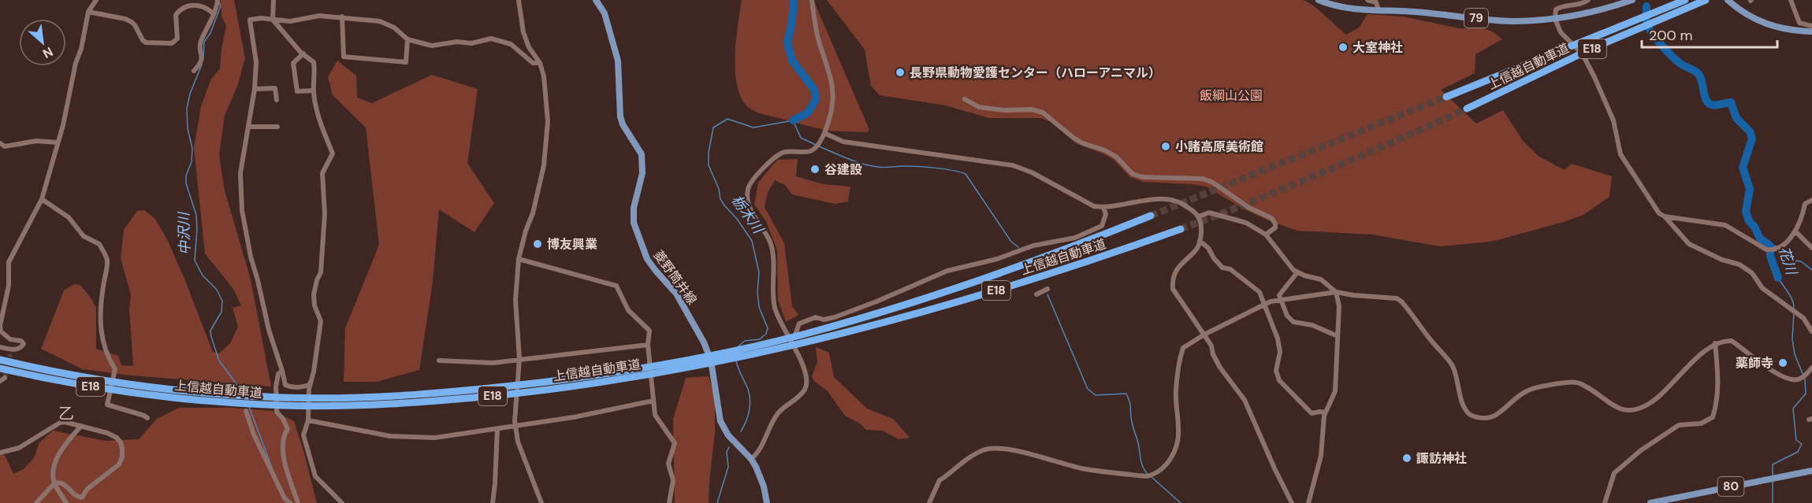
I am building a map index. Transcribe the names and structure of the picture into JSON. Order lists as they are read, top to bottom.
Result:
{
  "streets": {
    "highway": ["E18", "上信越自動車道"],
    "main road": ["79", "菱野筒井線", "80"]
  },
  "districts": ["乙"],
  "water": ["栃木川", "中沢川", "花川"],
  "parks": ["飯綱山公園"],
  "places": [
    "大室神社",
    "長野県動物愛護センター（ハローアニマル）",
    "小諸高原美術館",
    "谷建設",
    "博友興業",
    "薬師寺",
    "諏訪神社"
  ],
  "scale_bar": "200 m",
  "north": "bottom right"
}
